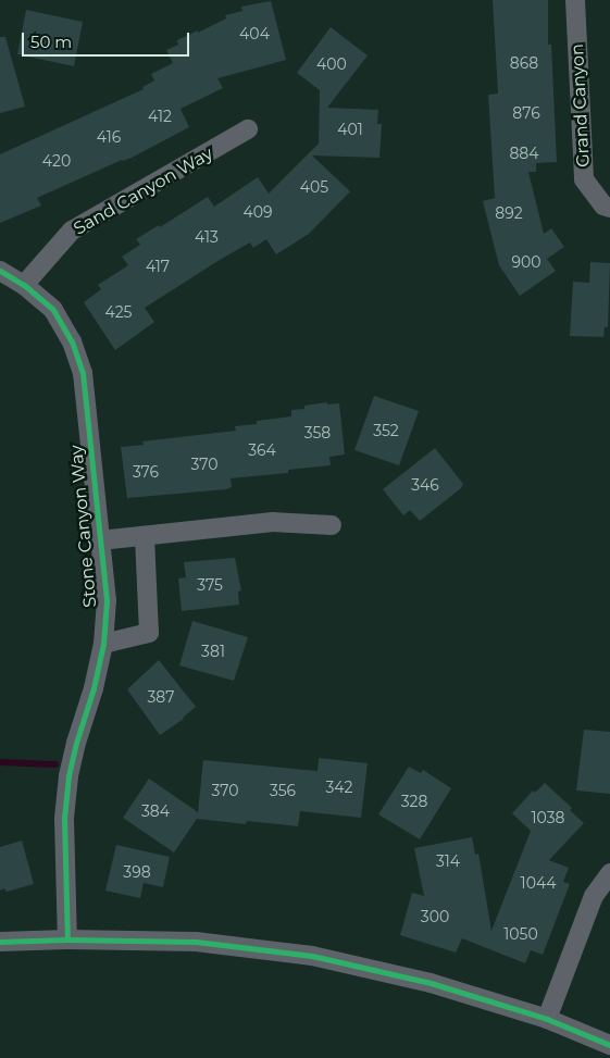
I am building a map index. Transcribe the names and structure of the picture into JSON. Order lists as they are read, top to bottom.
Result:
{
  "streets": {
    "street": ["Grand Canyon", "Sand Canyon Way", "Stone Canyon Way"]
  },
  "crossings": [
    ["Sand Canyon Way", "Stone Canyon Way"]
  ],
  "house_numbers": [
    "404",
    "868",
    "400",
    "876",
    "412",
    "401",
    "416",
    "884",
    "420",
    "405",
    "409",
    "892",
    "413",
    "900",
    "417",
    "425",
    "352",
    "358",
    "364",
    "370",
    "376",
    "346",
    "375",
    "381",
    "387",
    "342",
    "370",
    "356",
    "328",
    "384",
    "1038",
    "314",
    "398",
    "1044",
    "300",
    "1050"
  ],
  "scale_bar": "50 m"
}
